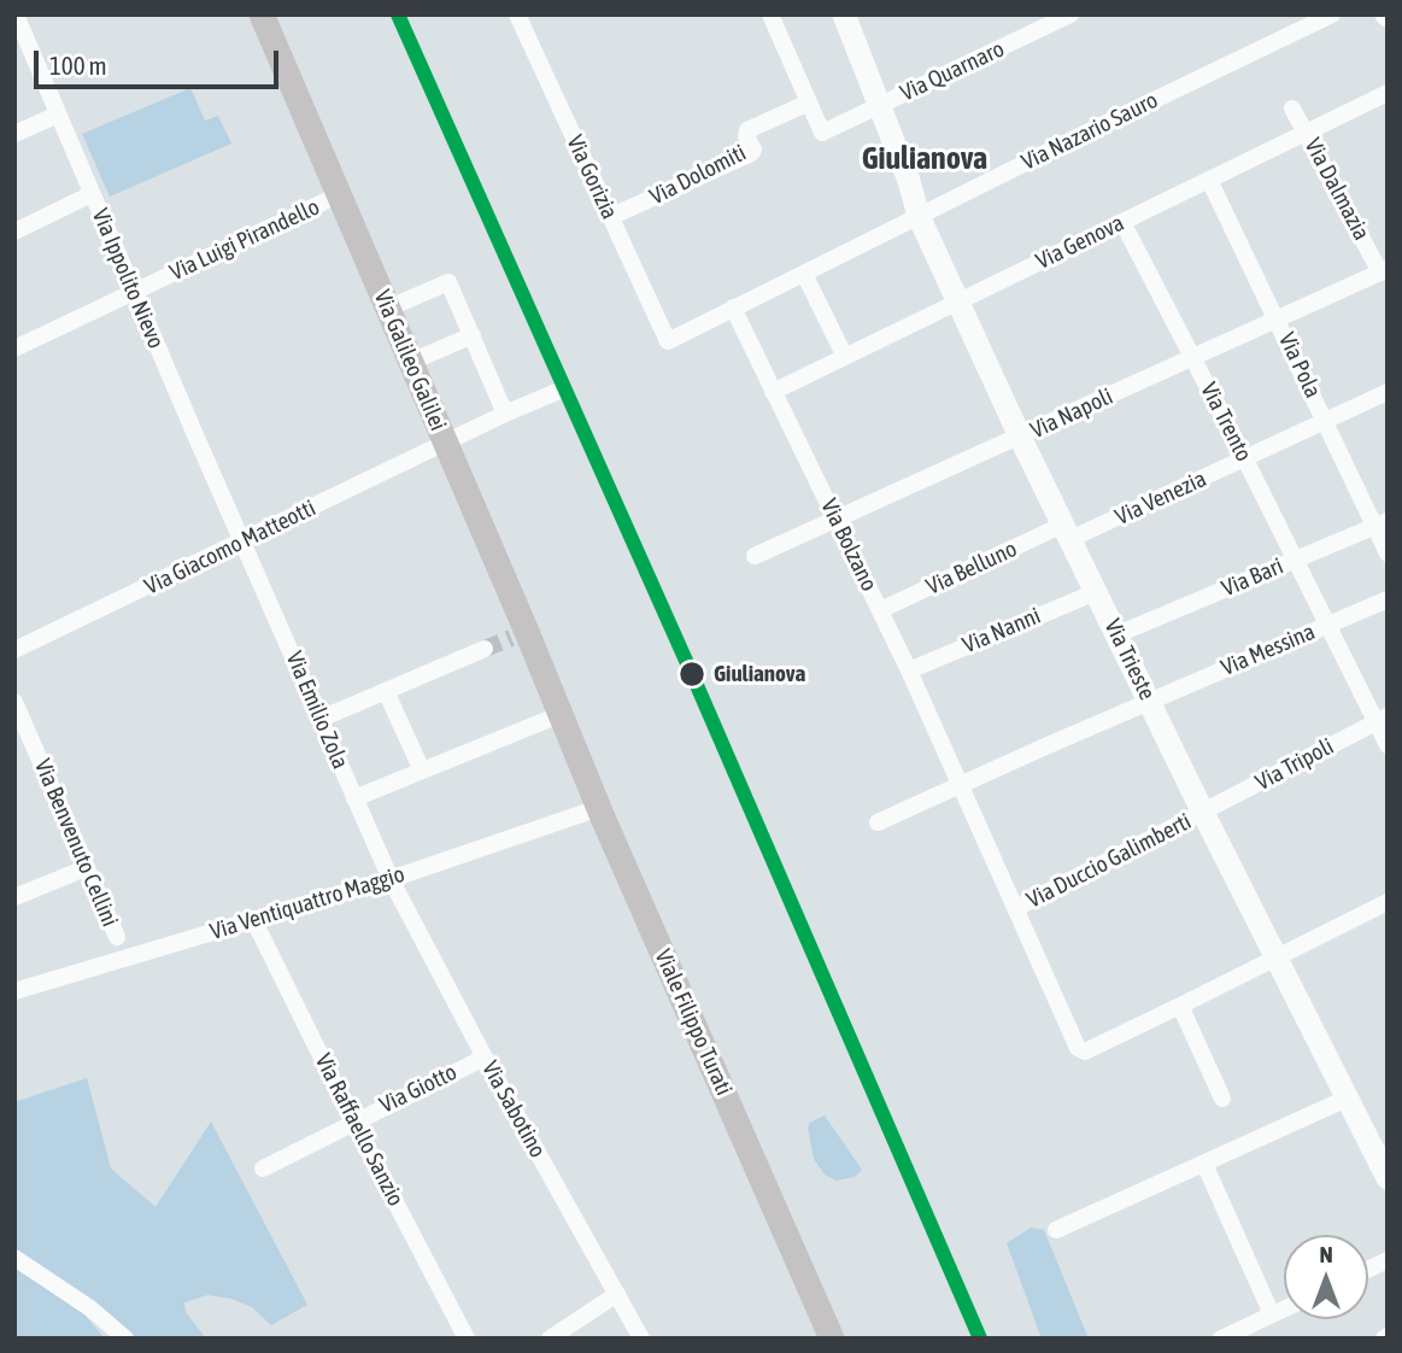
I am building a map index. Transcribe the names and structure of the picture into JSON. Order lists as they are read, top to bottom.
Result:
{
  "streets": {
    "main road": ["Via Galileo Galilei", "Viale Filippo Turati"],
    "street": [
      "Via Quarnaro",
      "Via Nazario Sauro",
      "Via Dolomiti",
      "Via Gorizia",
      "Via Dalmazia",
      "Via Luigi Pirandello",
      "Via Genova",
      "Via Ippolito Nievo",
      "Via Pola",
      "Via Napoli",
      "Via Trento",
      "Via Venezia",
      "Via Bolzano",
      "Via Giacomo Matteotti",
      "Via Belluno",
      "Via Bari",
      "Via Nanni",
      "Via Messina",
      "Via Trieste",
      "Via Emilio Zola",
      "Via Tripoli",
      "Via Benvenuto Cellini",
      "Via Duccio Galimberti",
      "Via Ventiquattro Maggio",
      "Via Giotto",
      "Via Sabotino",
      "Via Raffaello Sanzio"
    ]
  },
  "crossings": [
    ["Via Quarnaro", "Via Dolomiti"],
    ["Via Quarnaro", "Via Trieste"],
    ["Via Nazario Sauro", "Via Gorizia"],
    ["Via Nazario Sauro", "Via Bolzano"],
    ["Via Nazario Sauro", "Via Trieste"],
    ["Via Dolomiti", "Via Gorizia"],
    ["Via Dalmazia", "Via Genova"],
    ["Via Dalmazia", "Via Napoli"],
    ["Via Luigi Pirandello", "Via Ippolito Nievo"],
    ["Via Luigi Pirandello", "Via Galileo Galilei"],
    ["Via Genova", "Via Pola"],
    ["Via Genova", "Via Trento"],
    ["Via Genova", "Via Bolzano"],
    ["Via Genova", "Via Trieste"],
    ["Via Ippolito Nievo", "Via Giacomo Matteotti"],
    ["Via Ippolito Nievo", "Via Emilio Zola"],
    ["Via Galileo Galilei", "Via Giacomo Matteotti"],
    ["Via Galileo Galilei", "Viale Filippo Turati"],
    ["Via Pola", "Via Napoli"],
    ["Via Pola", "Via Venezia"],
    ["Via Pola", "Via Bari"],
    ["Via Napoli", "Via Trento"],
    ["Via Napoli", "Via Bolzano"],
    ["Via Napoli", "Via Trieste"],
    ["Via Trento", "Via Venezia"],
    ["Via Trento", "Via Bari"],
    ["Via Trento", "Via Messina"],
    ["Via Trento", "Via Tripoli"],
    ["Via Venezia", "Via Belluno"],
    ["Via Venezia", "Via Trieste"],
    ["Via Bolzano", "Via Belluno"],
    ["Via Bolzano", "Via Nanni"],
    ["Via Bolzano", "Via Duccio Galimberti"],
    ["Via Giacomo Matteotti", "Via Emilio Zola"],
    ["Via Belluno", "Via Trieste"],
    ["Via Bari", "Via Trieste"],
    ["Via Nanni", "Via Trieste"],
    ["Via Messina", "Via Trieste"],
    ["Via Trieste", "Via Tripoli"],
    ["Via Trieste", "Via Duccio Galimberti"],
    ["Via Emilio Zola", "Via Ventiquattro Maggio"],
    ["Via Emilio Zola", "Via Sabotino"],
    ["Via Tripoli", "Via Duccio Galimberti"],
    ["Via Ventiquattro Maggio", "Viale Filippo Turati"],
    ["Via Ventiquattro Maggio", "Via Sabotino"],
    ["Via Ventiquattro Maggio", "Via Raffaello Sanzio"],
    ["Via Giotto", "Via Sabotino"],
    ["Via Giotto", "Via Raffaello Sanzio"]
  ],
  "districts": ["Giulianova"],
  "places": ["Giulianova"],
  "scale_bar": "100 m",
  "north": "top"
}
